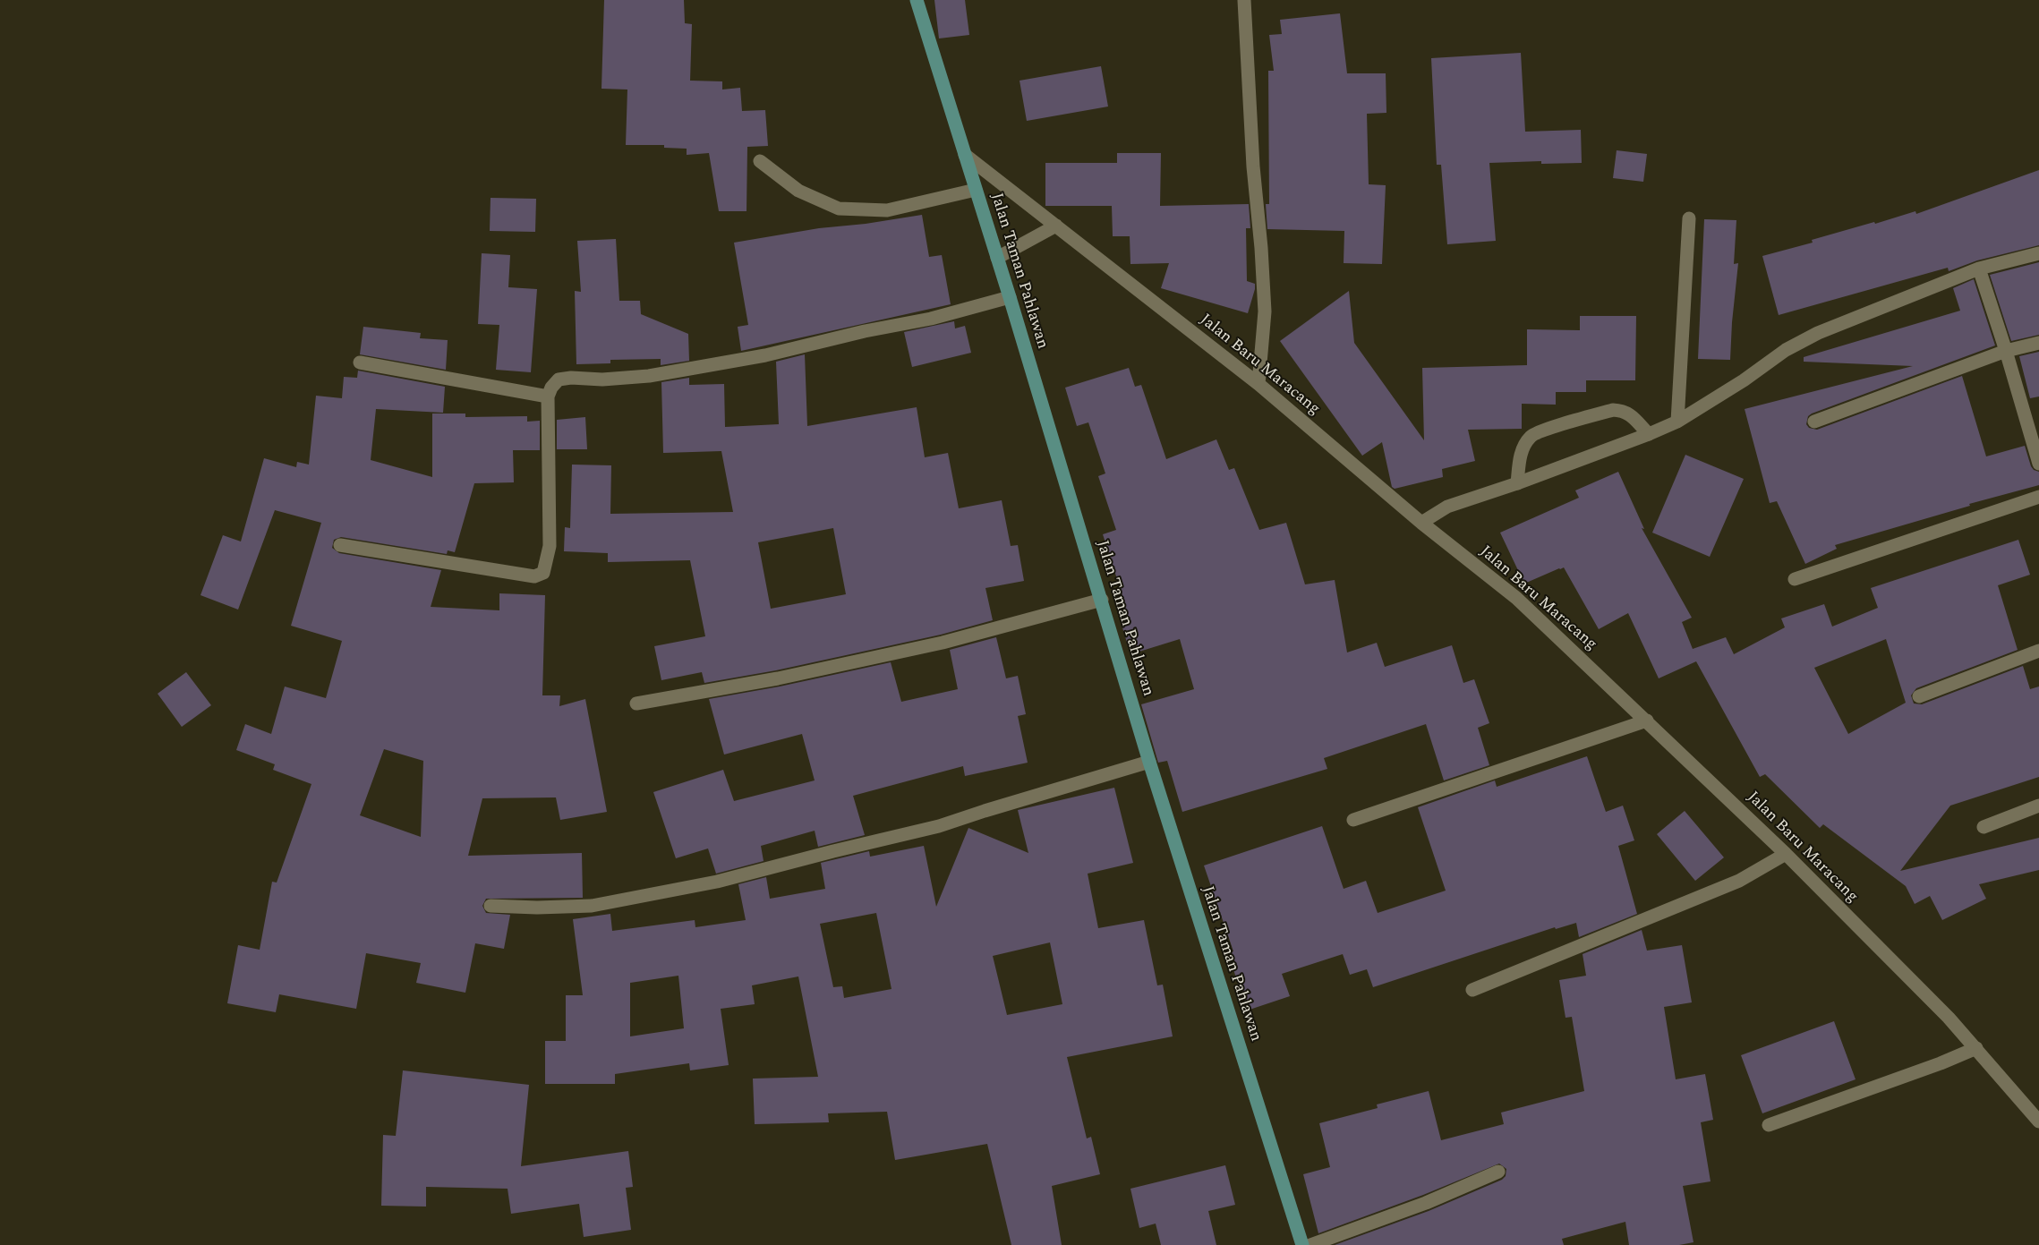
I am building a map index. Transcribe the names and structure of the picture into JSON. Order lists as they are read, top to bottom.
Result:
{
  "streets": {
    "main road": ["Jalan Taman Pahlawan"],
    "street": ["Jalan Baru Maracang"]
  },
  "crossings": [
    ["Jalan Taman Pahlawan", "Jalan Baru Maracang"]
  ]
}
